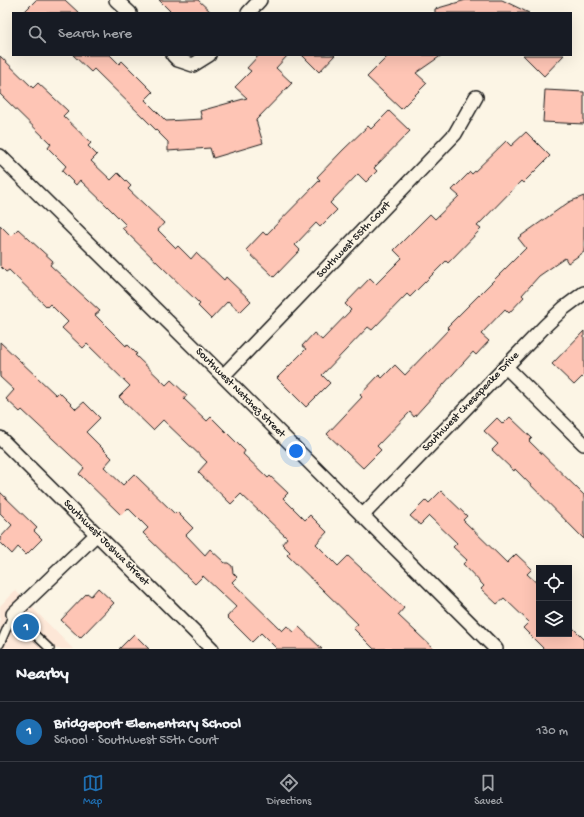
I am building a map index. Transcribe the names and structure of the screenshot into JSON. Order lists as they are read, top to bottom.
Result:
{
  "streets": {
    "street": [
      "Southwest 55th Court",
      "Southwest Natchez Street",
      "Southwest Chesapeake Drive",
      "Southwest Joshua Street"
    ]
  },
  "crossings": [
    ["Southwest 55th Court", "Southwest Natchez Street"],
    ["Southwest Natchez Street", "Southwest Chesapeake Drive"]
  ],
  "page": {
    "search": "Search here",
    "pins": "1",
    "heading": "Nearby",
    "list": [
      {
        "mark": "1",
        "name": "Bridgeport Elementary School",
        "note": "School · Southwest 55th Court",
        "value": "130 m"
      }
    ],
    "nav": ["Map", "Directions", "Saved"]
  }
}
